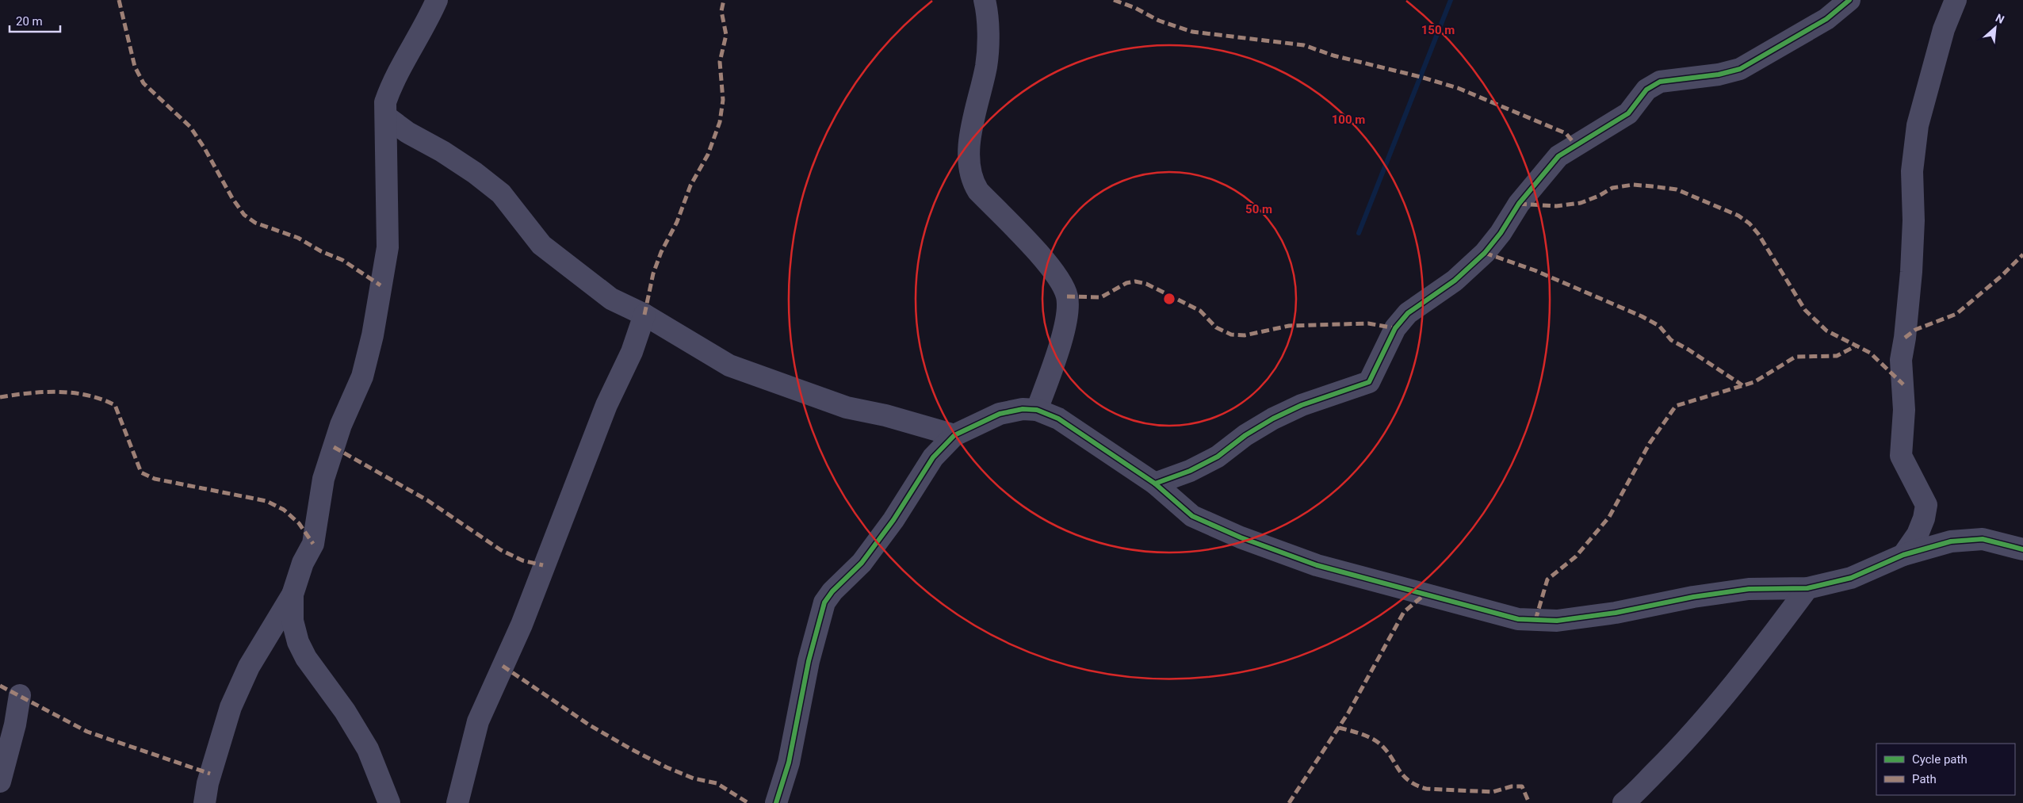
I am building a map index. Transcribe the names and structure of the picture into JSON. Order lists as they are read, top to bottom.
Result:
{
  "legend": ["Cycle path", "Path"],
  "scale_bar": "20 m",
  "north": "top right",
  "rings": ["150 m", "100 m", "50 m"]
}
